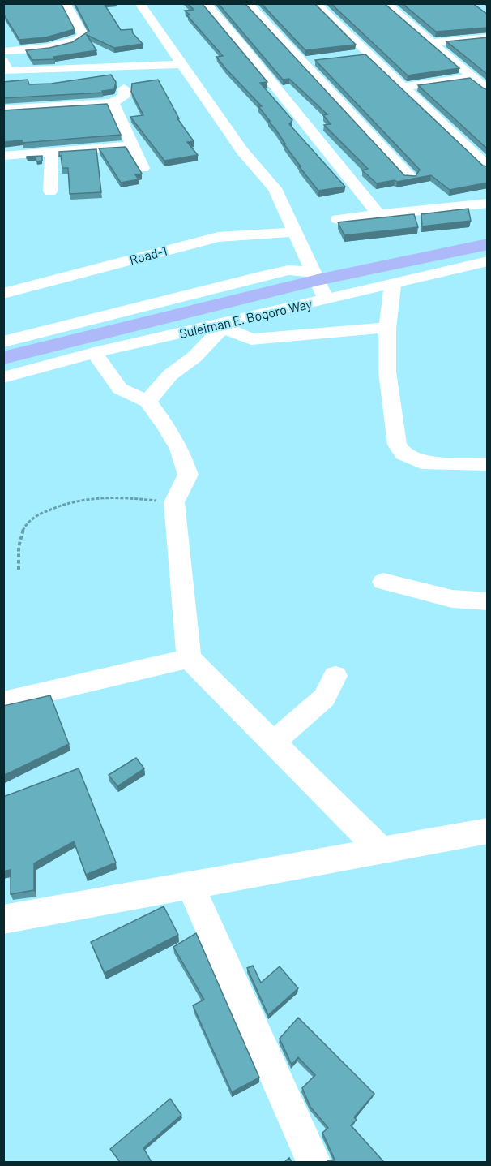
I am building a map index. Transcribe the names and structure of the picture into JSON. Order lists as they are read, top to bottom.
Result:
{
  "streets": {
    "main road": ["Suleiman E. Bogoro Way"],
    "street": ["Road-1"]
  }
}
